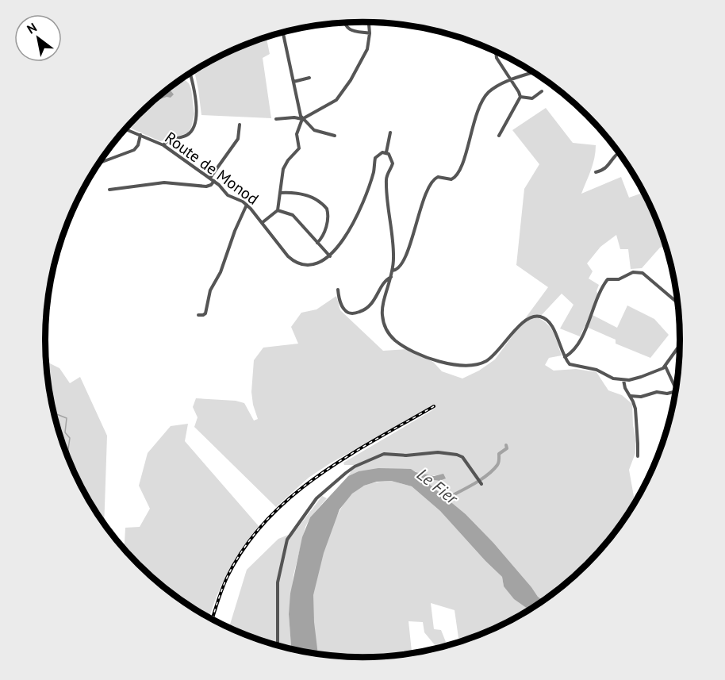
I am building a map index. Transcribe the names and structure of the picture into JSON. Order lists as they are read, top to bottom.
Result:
{
  "streets": {
    "street": ["Route de Monod"]
  },
  "water": ["Le Fier"],
  "north": "top left"
}
